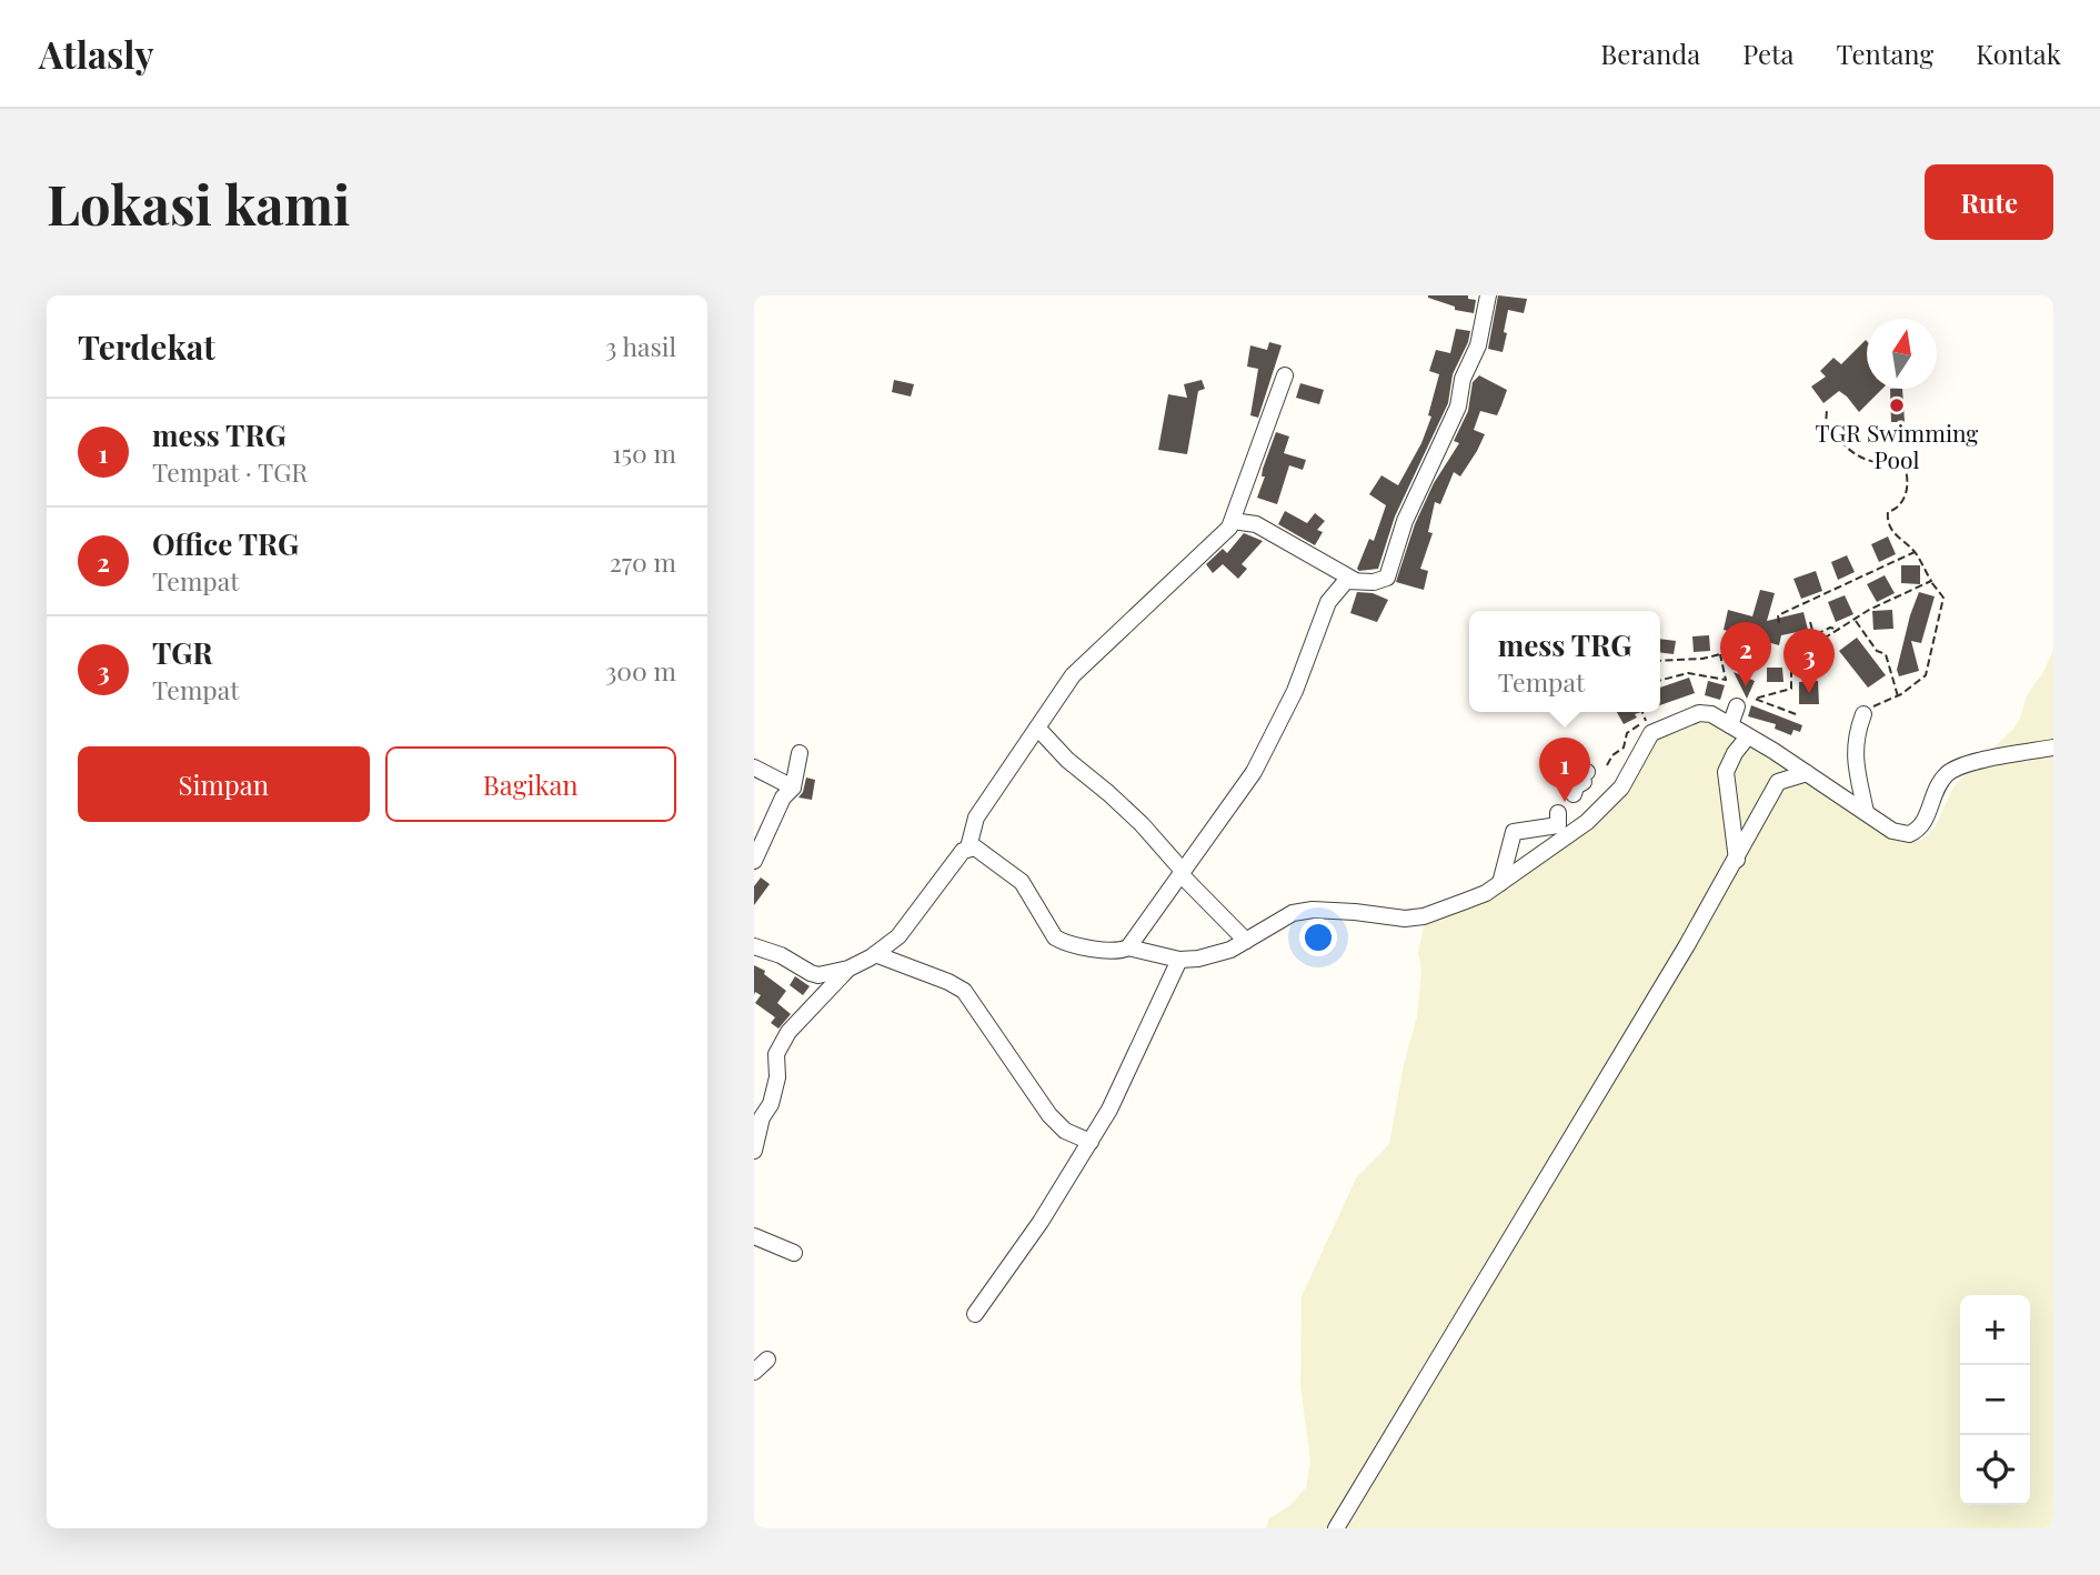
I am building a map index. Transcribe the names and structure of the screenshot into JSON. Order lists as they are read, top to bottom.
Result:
{
  "places": ["TGR Swimming Pool"],
  "north": "top",
  "page": {
    "header": "Atlasly",
    "nav": [
      "Beranda",
      "Peta",
      "Tentang",
      "Kontak"
    ],
    "buttons": [
      "Rute",
      ["Simpan", "Bagikan"]
    ],
    "title": "Lokasi kami",
    "heading": ["Terdekat", "3 hasil"],
    "list": [
      {
        "mark": "1",
        "name": "mess TRG",
        "note": "Tempat · TGR",
        "value": "150 m"
      },
      {
        "mark": "2",
        "name": "Office TRG",
        "note": "Tempat",
        "value": "270 m"
      },
      {
        "mark": "3",
        "name": "TGR",
        "note": "Tempat",
        "value": "300 m"
      }
    ],
    "popup": ["mess TRG", "Tempat"],
    "pins": ["2", "3", "1"],
    "map_buttons": ["+", "−"]
  }
}
